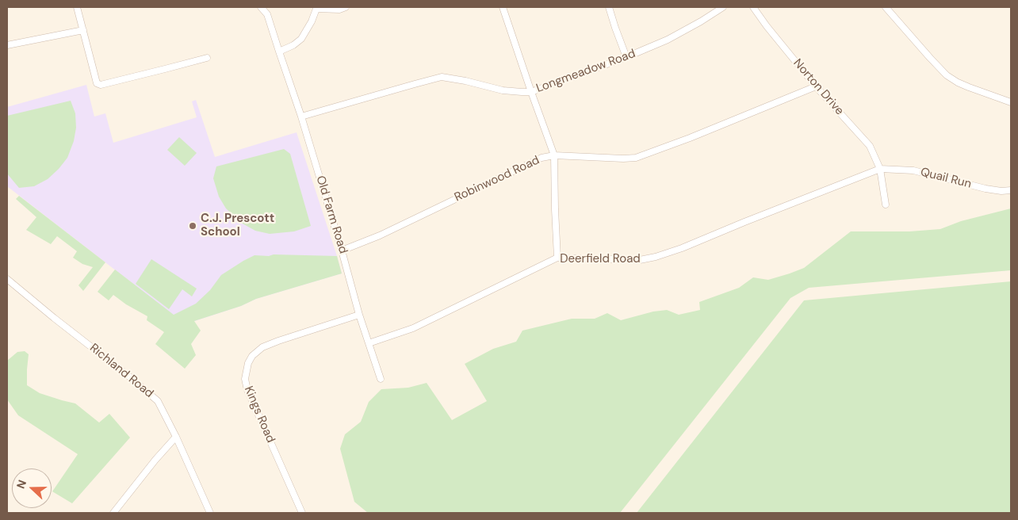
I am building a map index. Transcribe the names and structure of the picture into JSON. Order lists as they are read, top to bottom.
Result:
{
  "streets": {
    "street": [
      "Longmeadow Road",
      "Norton Drive",
      "Quail Run",
      "Robinwood Road",
      "Old Farm Road",
      "Deerfield Road",
      "Richland Road",
      "Kings Road"
    ]
  },
  "crossings": [
    ["Longmeadow Road", "Old Farm Road"],
    ["Norton Drive", "Quail Run"],
    ["Norton Drive", "Robinwood Road"],
    ["Norton Drive", "Deerfield Road"],
    ["Quail Run", "Deerfield Road"],
    ["Robinwood Road", "Old Farm Road"],
    ["Old Farm Road", "Deerfield Road"],
    ["Old Farm Road", "Kings Road"]
  ],
  "places": ["C.J. Prescott School"],
  "north": "left"
}
